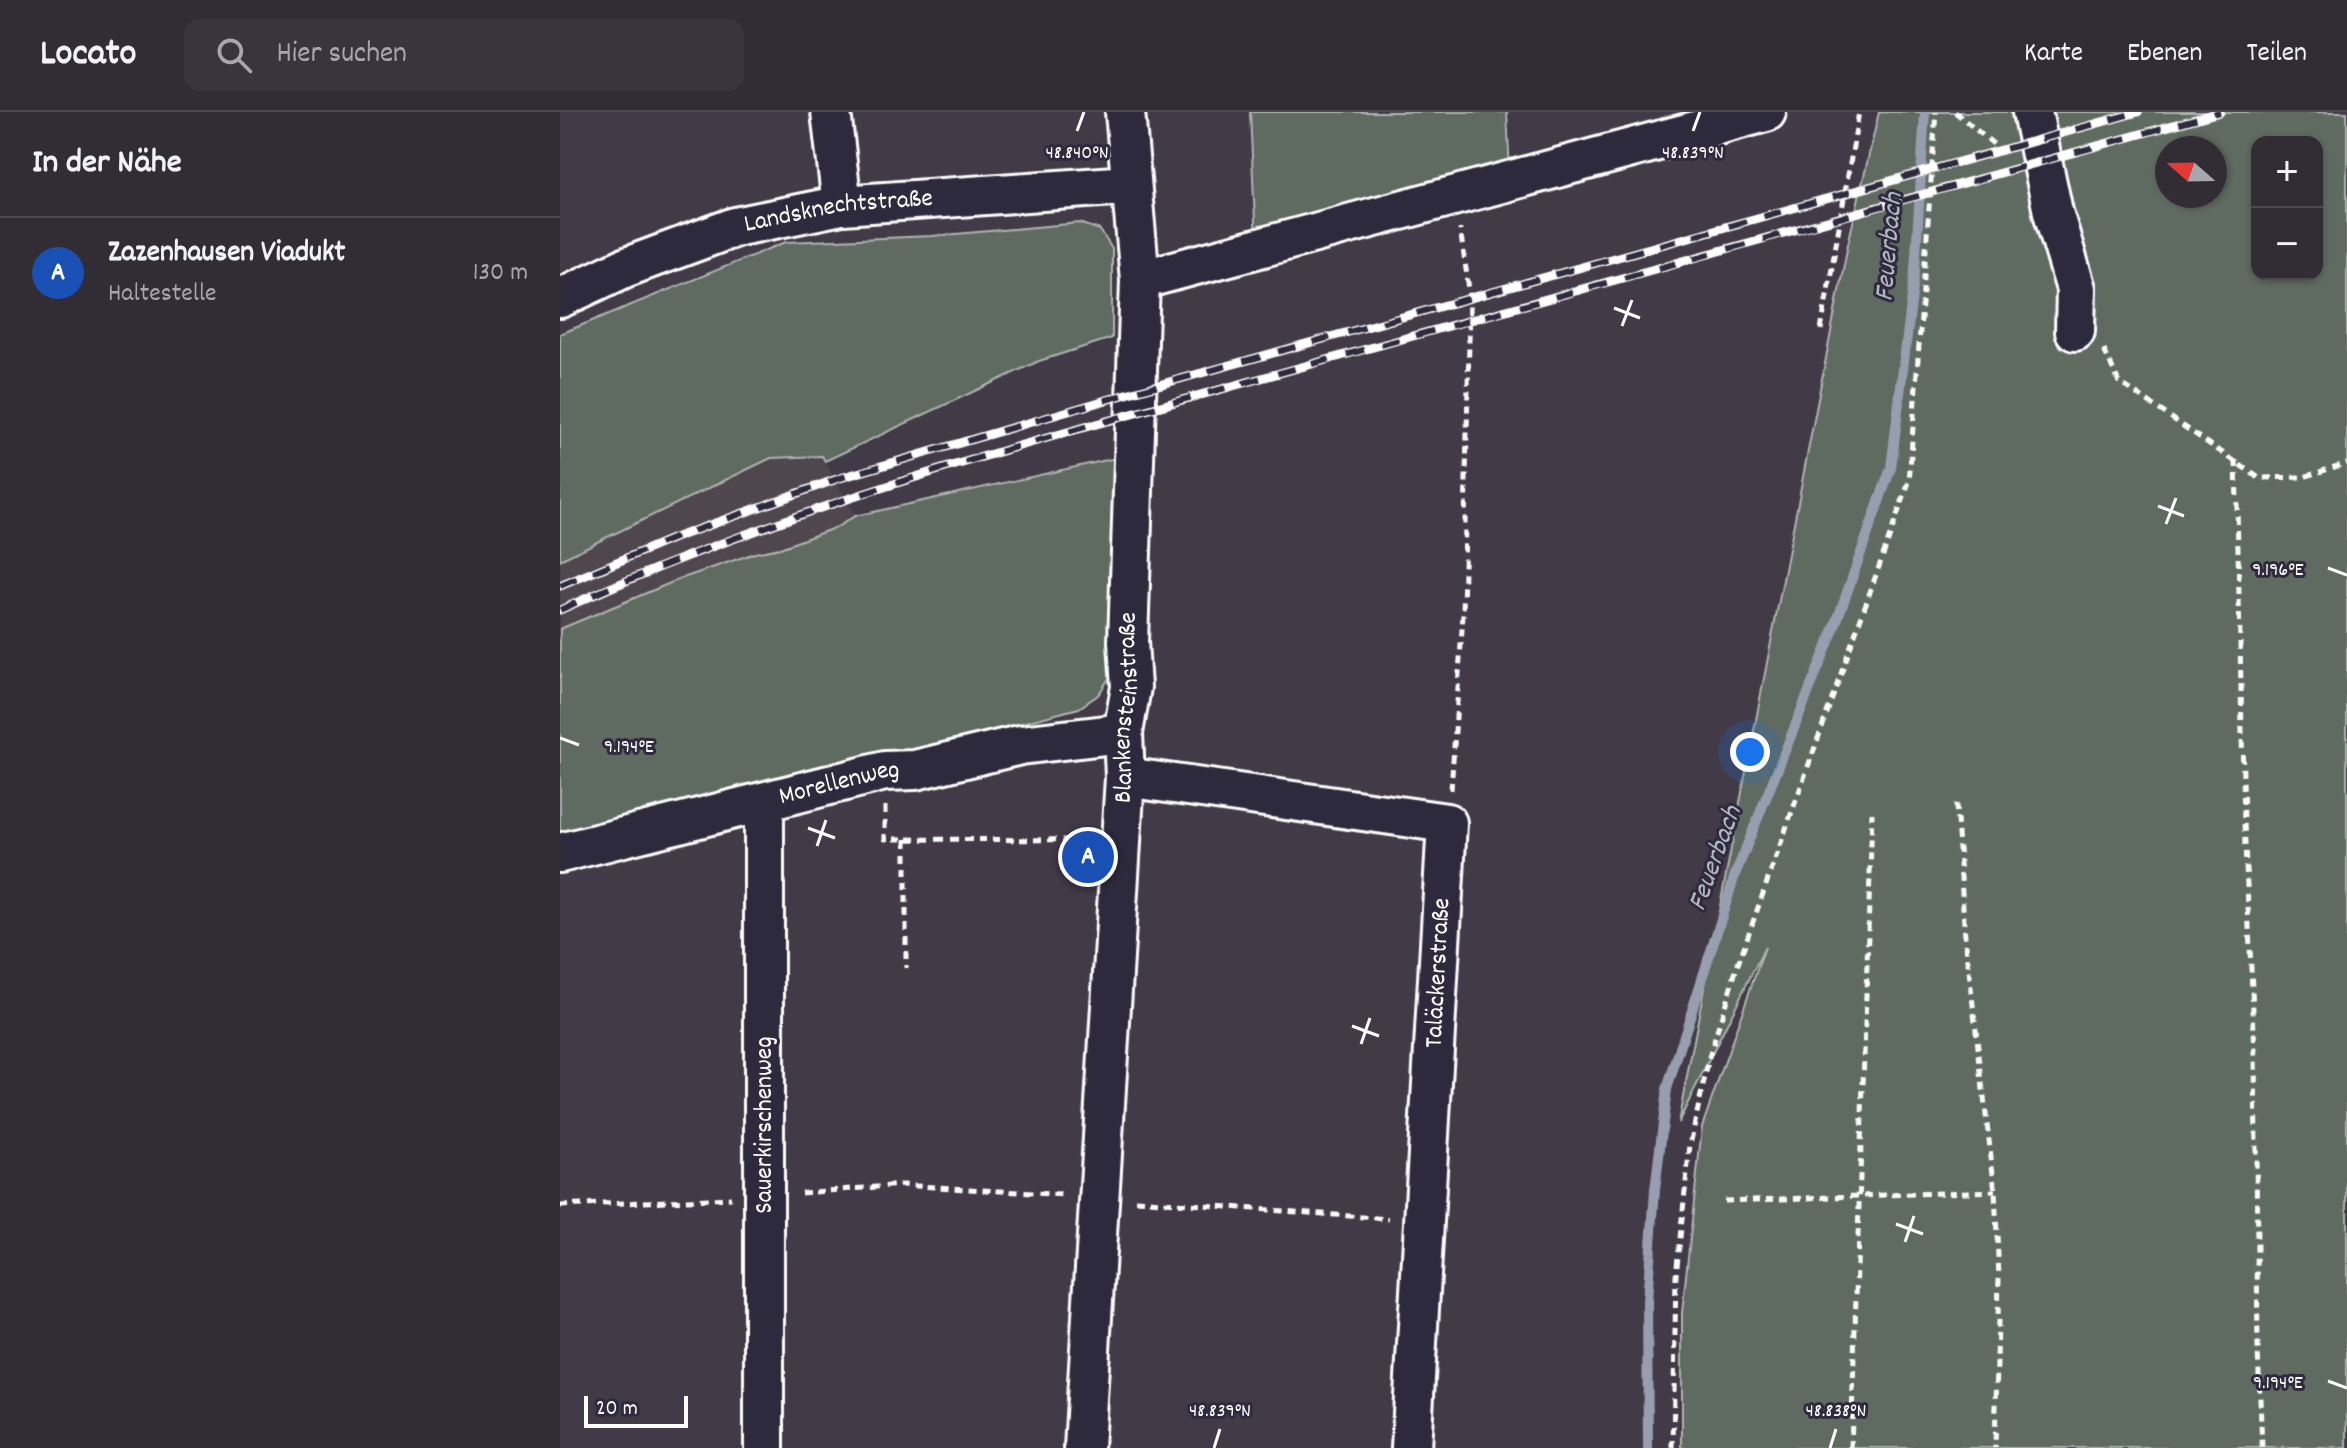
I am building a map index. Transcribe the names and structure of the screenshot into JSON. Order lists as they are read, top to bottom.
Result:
{
  "streets": {
    "street": [
      "Landsknechtstraße",
      "Blankensteinstraße",
      "Morellenweg",
      "Taläckerstraße",
      "Sauerkirschenweg"
    ]
  },
  "crossings": [
    ["Landsknechtstraße", "Blankensteinstraße"],
    ["Blankensteinstraße", "Morellenweg"],
    ["Morellenweg", "Sauerkirschenweg"]
  ],
  "water": ["Feuerbach"],
  "scale_bar": "20 m",
  "north": "left",
  "page": {
    "header": "Locato",
    "search": "Hier suchen",
    "nav": ["Karte", "Ebenen", "Teilen"],
    "heading": "In der Nähe",
    "map_buttons": ["+", "−"],
    "list": [
      {
        "mark": "A",
        "name": "Zazenhausen Viadukt",
        "note": "Haltestelle",
        "value": "130 m"
      }
    ],
    "pins": "A",
    "scale": "20 m"
  },
  "coordinates": [
    "48.840°N",
    "48.839°N",
    "9.196°E",
    "9.194°E",
    "48.838°N"
  ]
}
